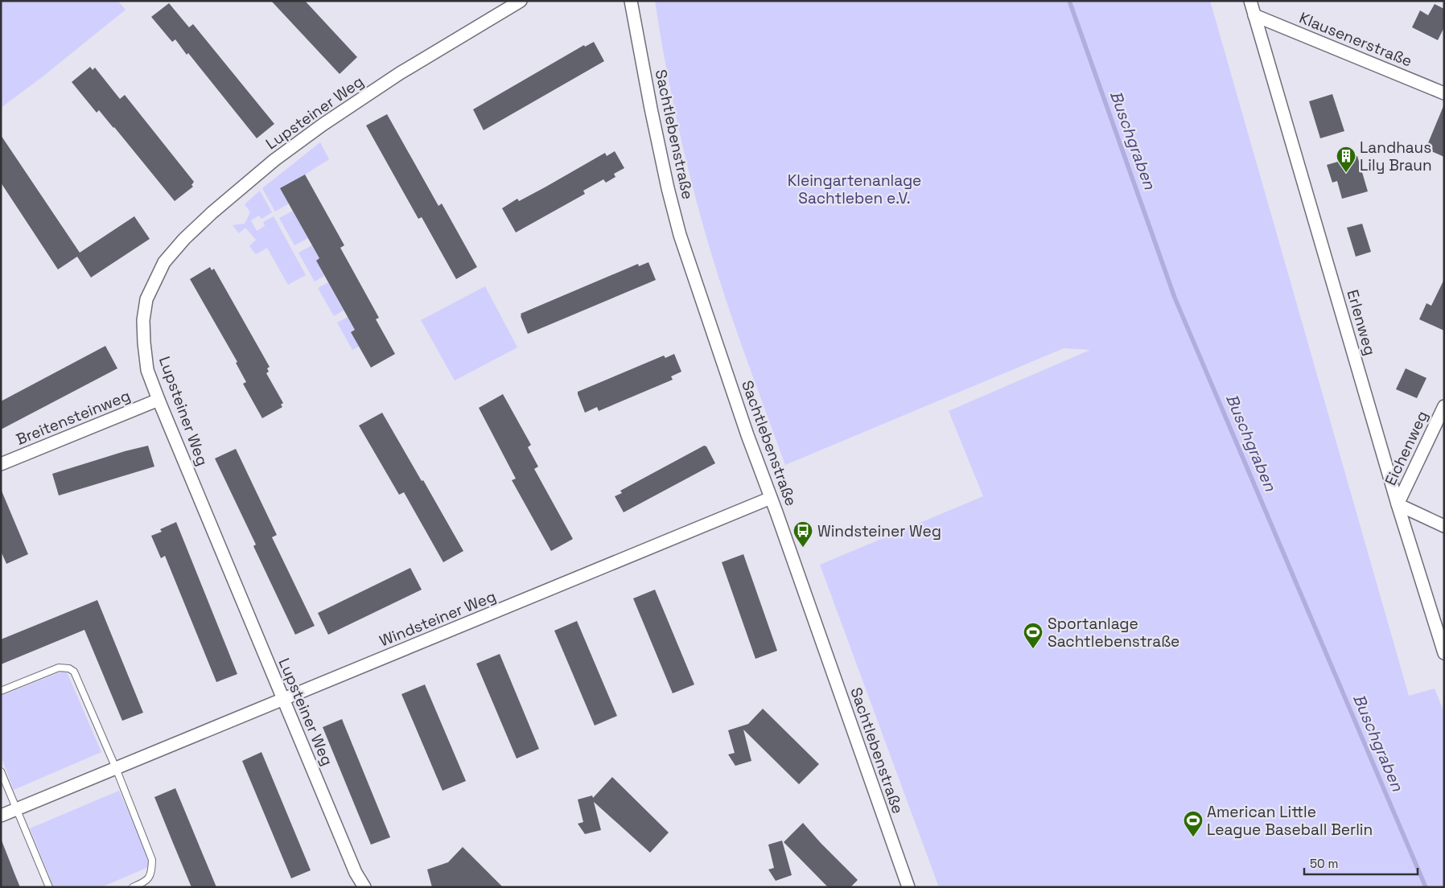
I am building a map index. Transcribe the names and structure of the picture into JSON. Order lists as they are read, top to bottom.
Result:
{
  "streets": {
    "street": [
      "Klausenerstraße",
      "Lupsteiner Weg",
      "Sachtlebenstraße",
      "Erlenweg",
      "Breitensteinweg",
      "Eichenweg",
      "Windsteiner Weg"
    ]
  },
  "crossings": [
    ["Klausenerstraße", "Erlenweg"],
    ["Lupsteiner Weg", "Breitensteinweg"],
    ["Lupsteiner Weg", "Windsteiner Weg"],
    ["Sachtlebenstraße", "Windsteiner Weg"],
    ["Erlenweg", "Eichenweg"]
  ],
  "water": ["Buschgraben"],
  "parks": ["Kleingartenanlage Sachtleben e.V."],
  "places": {
    "building": ["Landhaus Lily Braun"],
    "bus stop": ["Windsteiner Weg"],
    "sports": ["Sportanlage Sachtlebenstraße", "American Little League Baseball Berlin"]
  },
  "scale_bar": "50 m"
}
